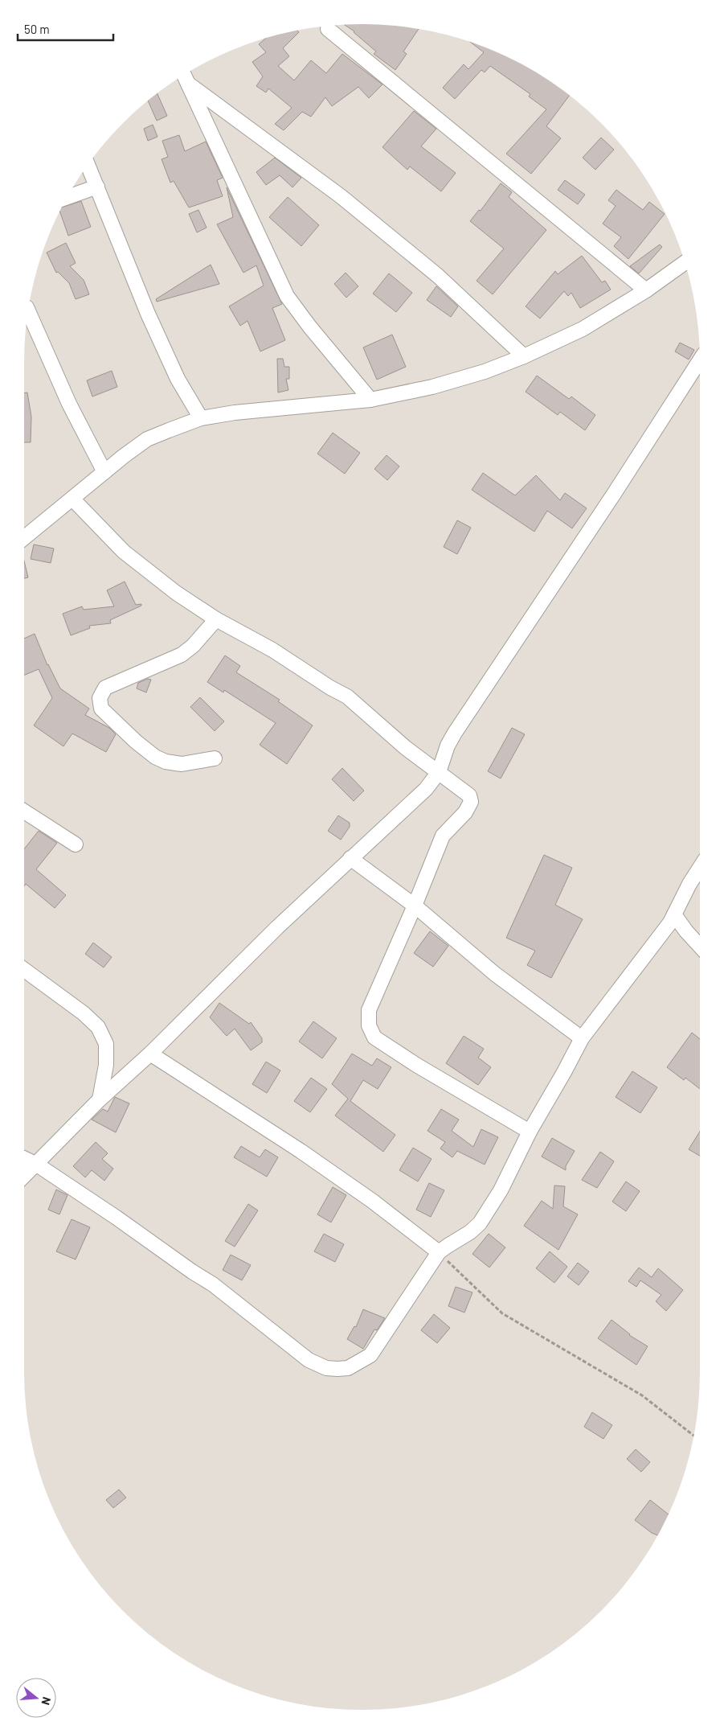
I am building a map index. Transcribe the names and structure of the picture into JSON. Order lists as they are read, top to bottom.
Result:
{
  "scale_bar": "50 m",
  "north": "right"
}
